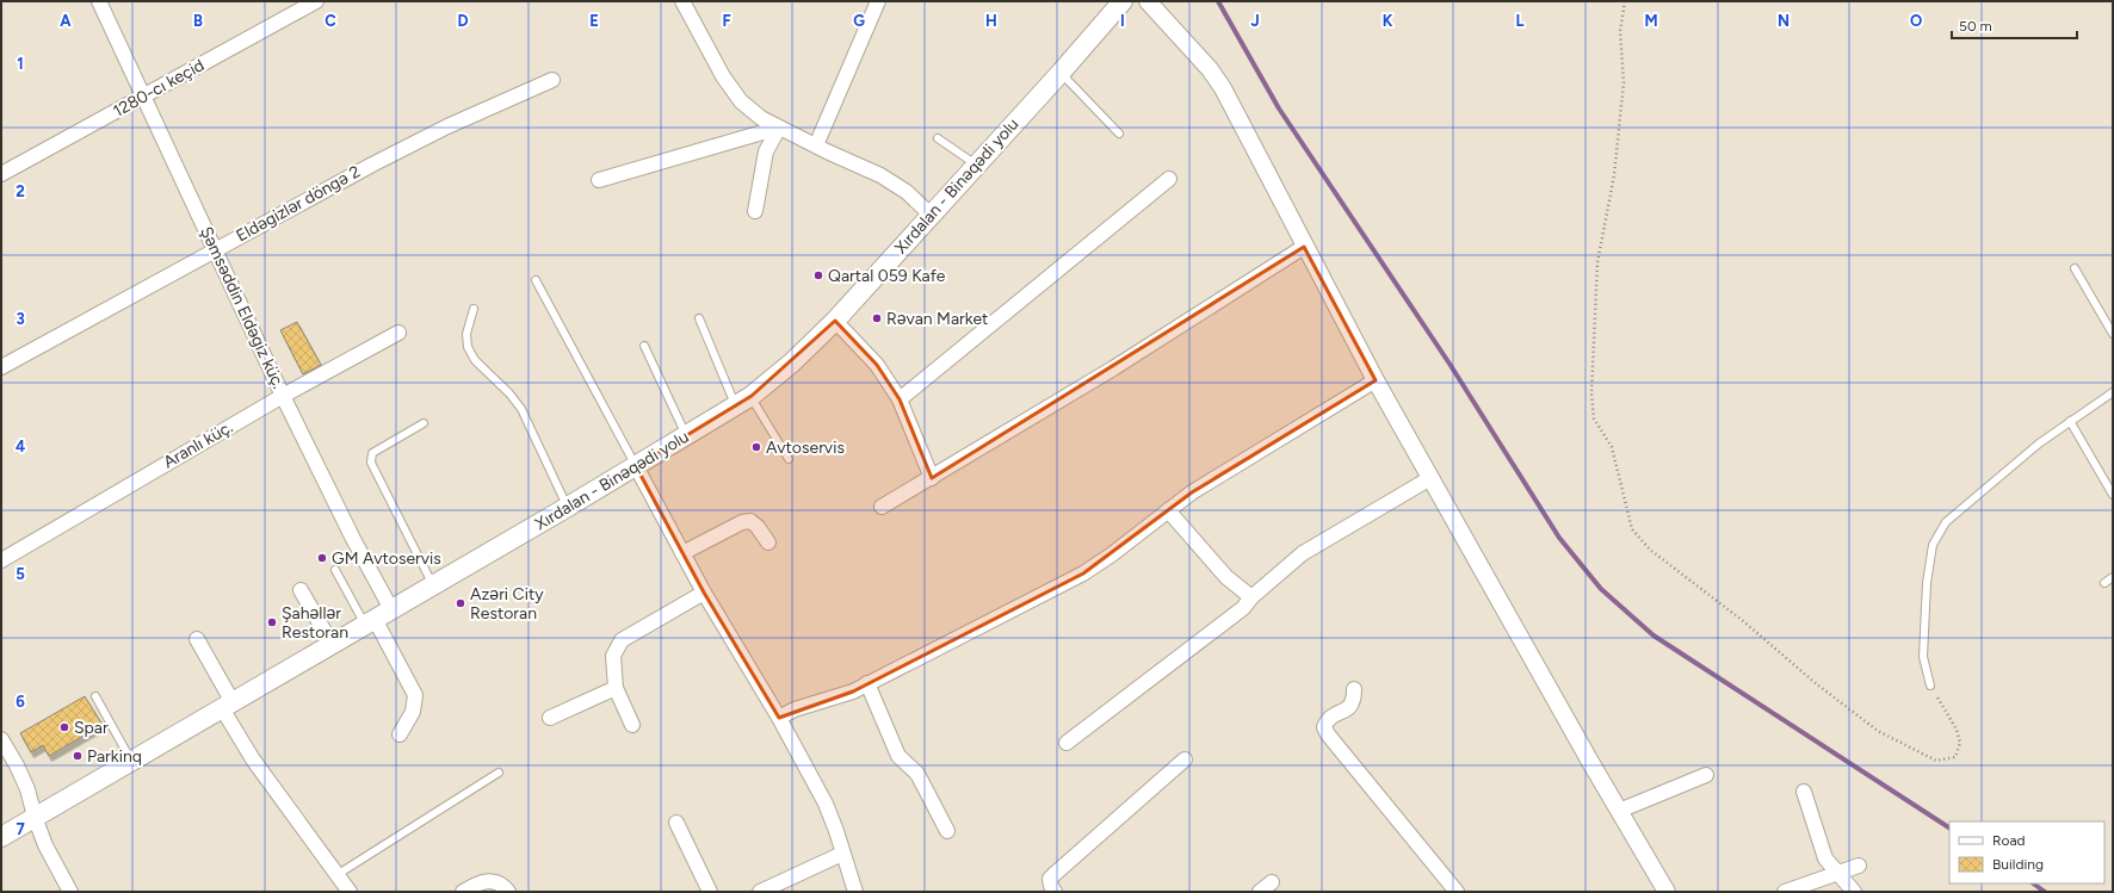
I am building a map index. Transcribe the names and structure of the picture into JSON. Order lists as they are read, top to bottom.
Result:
{
  "streets": {
    "main road": ["Xırdalan - Binəqədi yolu"],
    "street": [
      "1280-cı keçid",
      "Eldəgizlər döngə 2",
      "Şəmsəddin Eldəgiz küç.",
      "Aranlı küç."
    ]
  },
  "crossings": [
    ["1280-cı keçid", "Şəmsəddin Eldəgiz küç."],
    ["Xırdalan - Binəqədi yolu", "Şəmsəddin Eldəgiz küç."],
    ["Eldəgizlər döngə 2", "Şəmsəddin Eldəgiz küç."],
    ["Şəmsəddin Eldəgiz küç.", "Aranlı küç."]
  ],
  "places": [
    "Qartal 059 Kafe",
    "Rəvan Market",
    "Avtoservis",
    "GM Avtoservis",
    "Azəri City Restoran",
    "Şahəllər Restoran",
    "Spar",
    "Parkinq"
  ],
  "legend": ["Road", "Building"],
  "scale_bar": "50 m",
  "grid": {
    "columns": [
      "A",
      "B",
      "C",
      "D",
      "E",
      "F",
      "G",
      "H",
      "I",
      "J",
      "K",
      "L",
      "M",
      "N",
      "O"
    ],
    "rows": [
      "1",
      "2",
      "3",
      "4",
      "5",
      "6",
      "7"
    ]
  }
}
